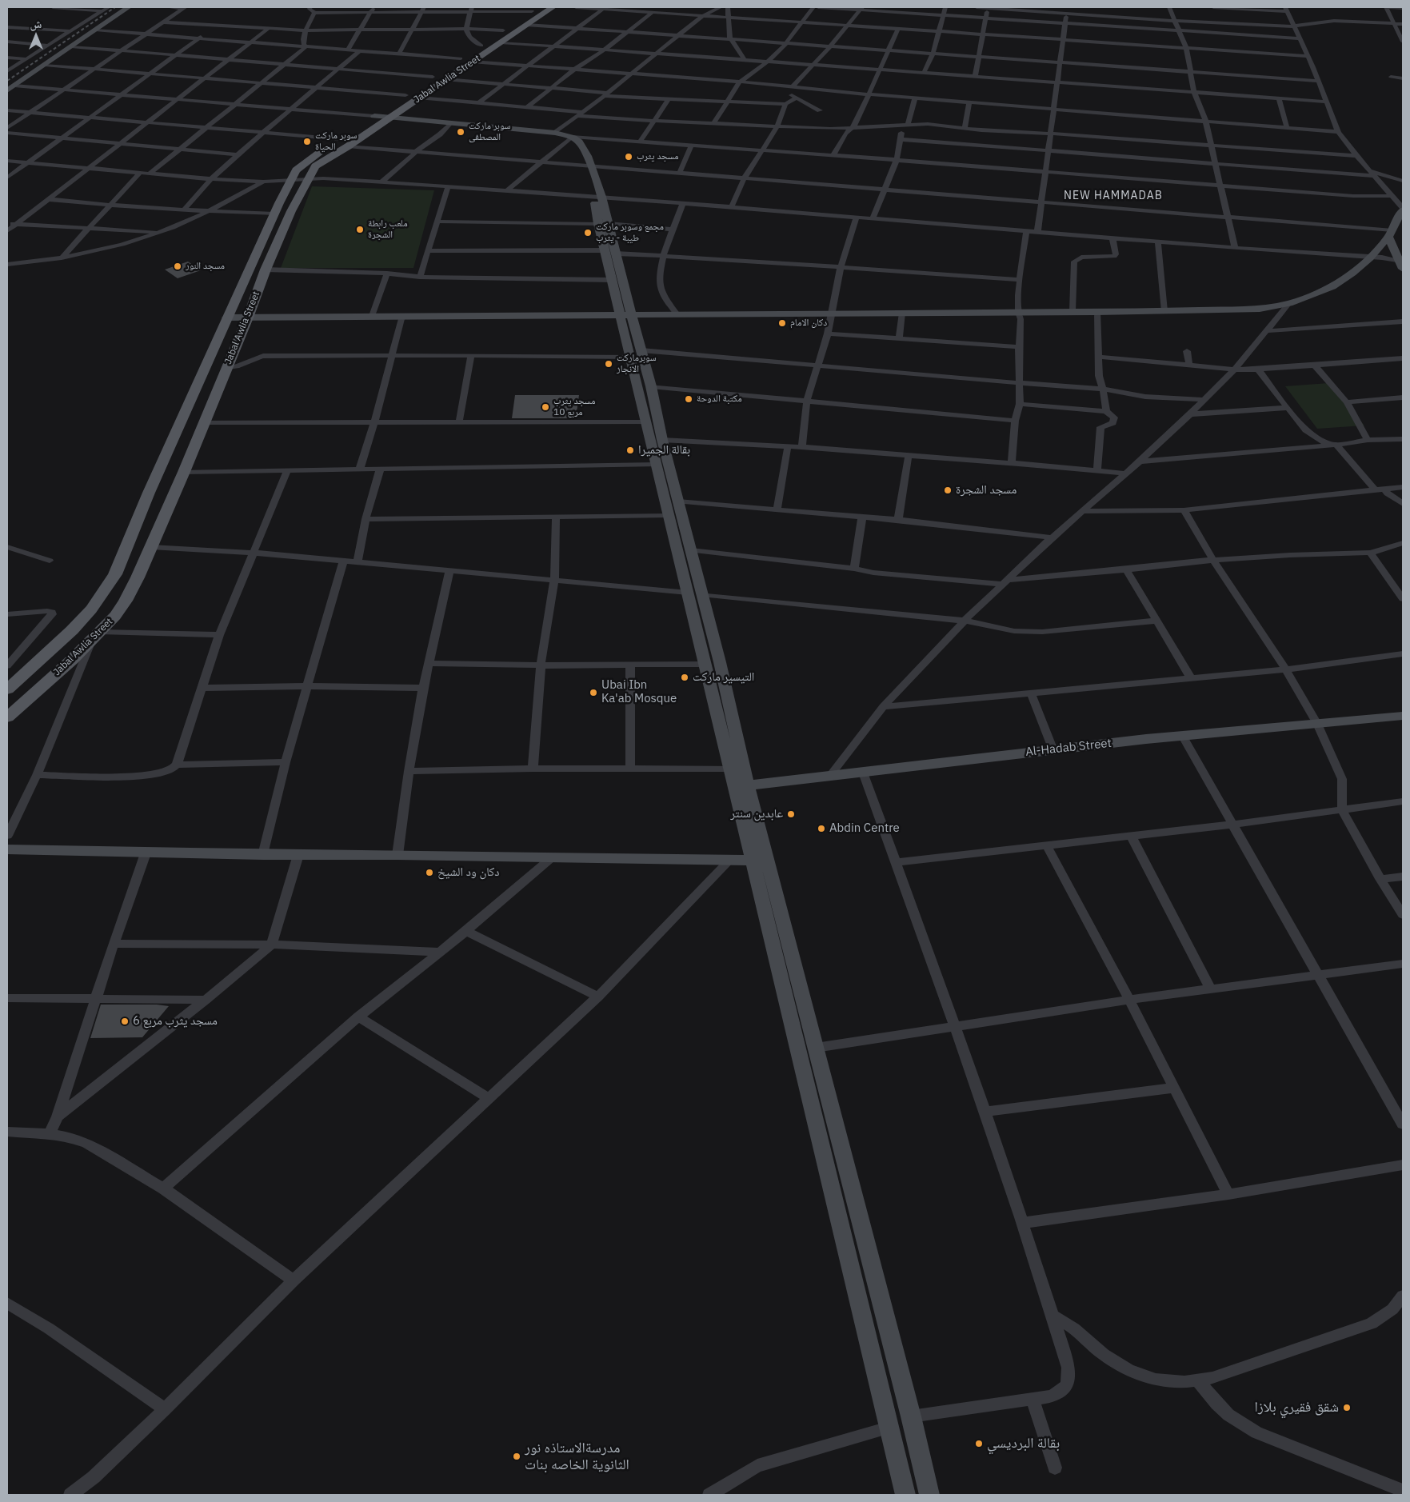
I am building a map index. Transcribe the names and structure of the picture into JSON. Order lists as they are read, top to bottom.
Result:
{
  "streets": {
    "main road": ["Jabal Awlia Street"],
    "street": ["Al-Hadab Street"]
  },
  "districts": ["NEW HAMMADAB"],
  "places": [
    "سوبر ماركت المصطفى",
    "سوبر ماركت الحياة",
    "مسجد يثرب",
    "ملعب رابطة الشجرة",
    "مجمع وسوبر ماركت طيبة - يثرب",
    "مسجد النور",
    "دكان الامام",
    "سوبرماركت الانجاز",
    "مكتبة الدوحة",
    "مسجد يثرب مربع 10",
    "بقالة الجميرا",
    "مسجد الشجرة",
    "التيسير ماركت",
    "Ubai Ibn Ka'ab Mosque",
    "عابدين سنتر",
    "Abdin Centre",
    "دكان ود الشيخ",
    "مسجد يثرب مربع 6",
    "شقق فقيري بلازا",
    "بقالة البرديسي",
    "مدرسةالاستاذه نور الثانوية الخاصه بنات"
  ],
  "north": "top"
}
